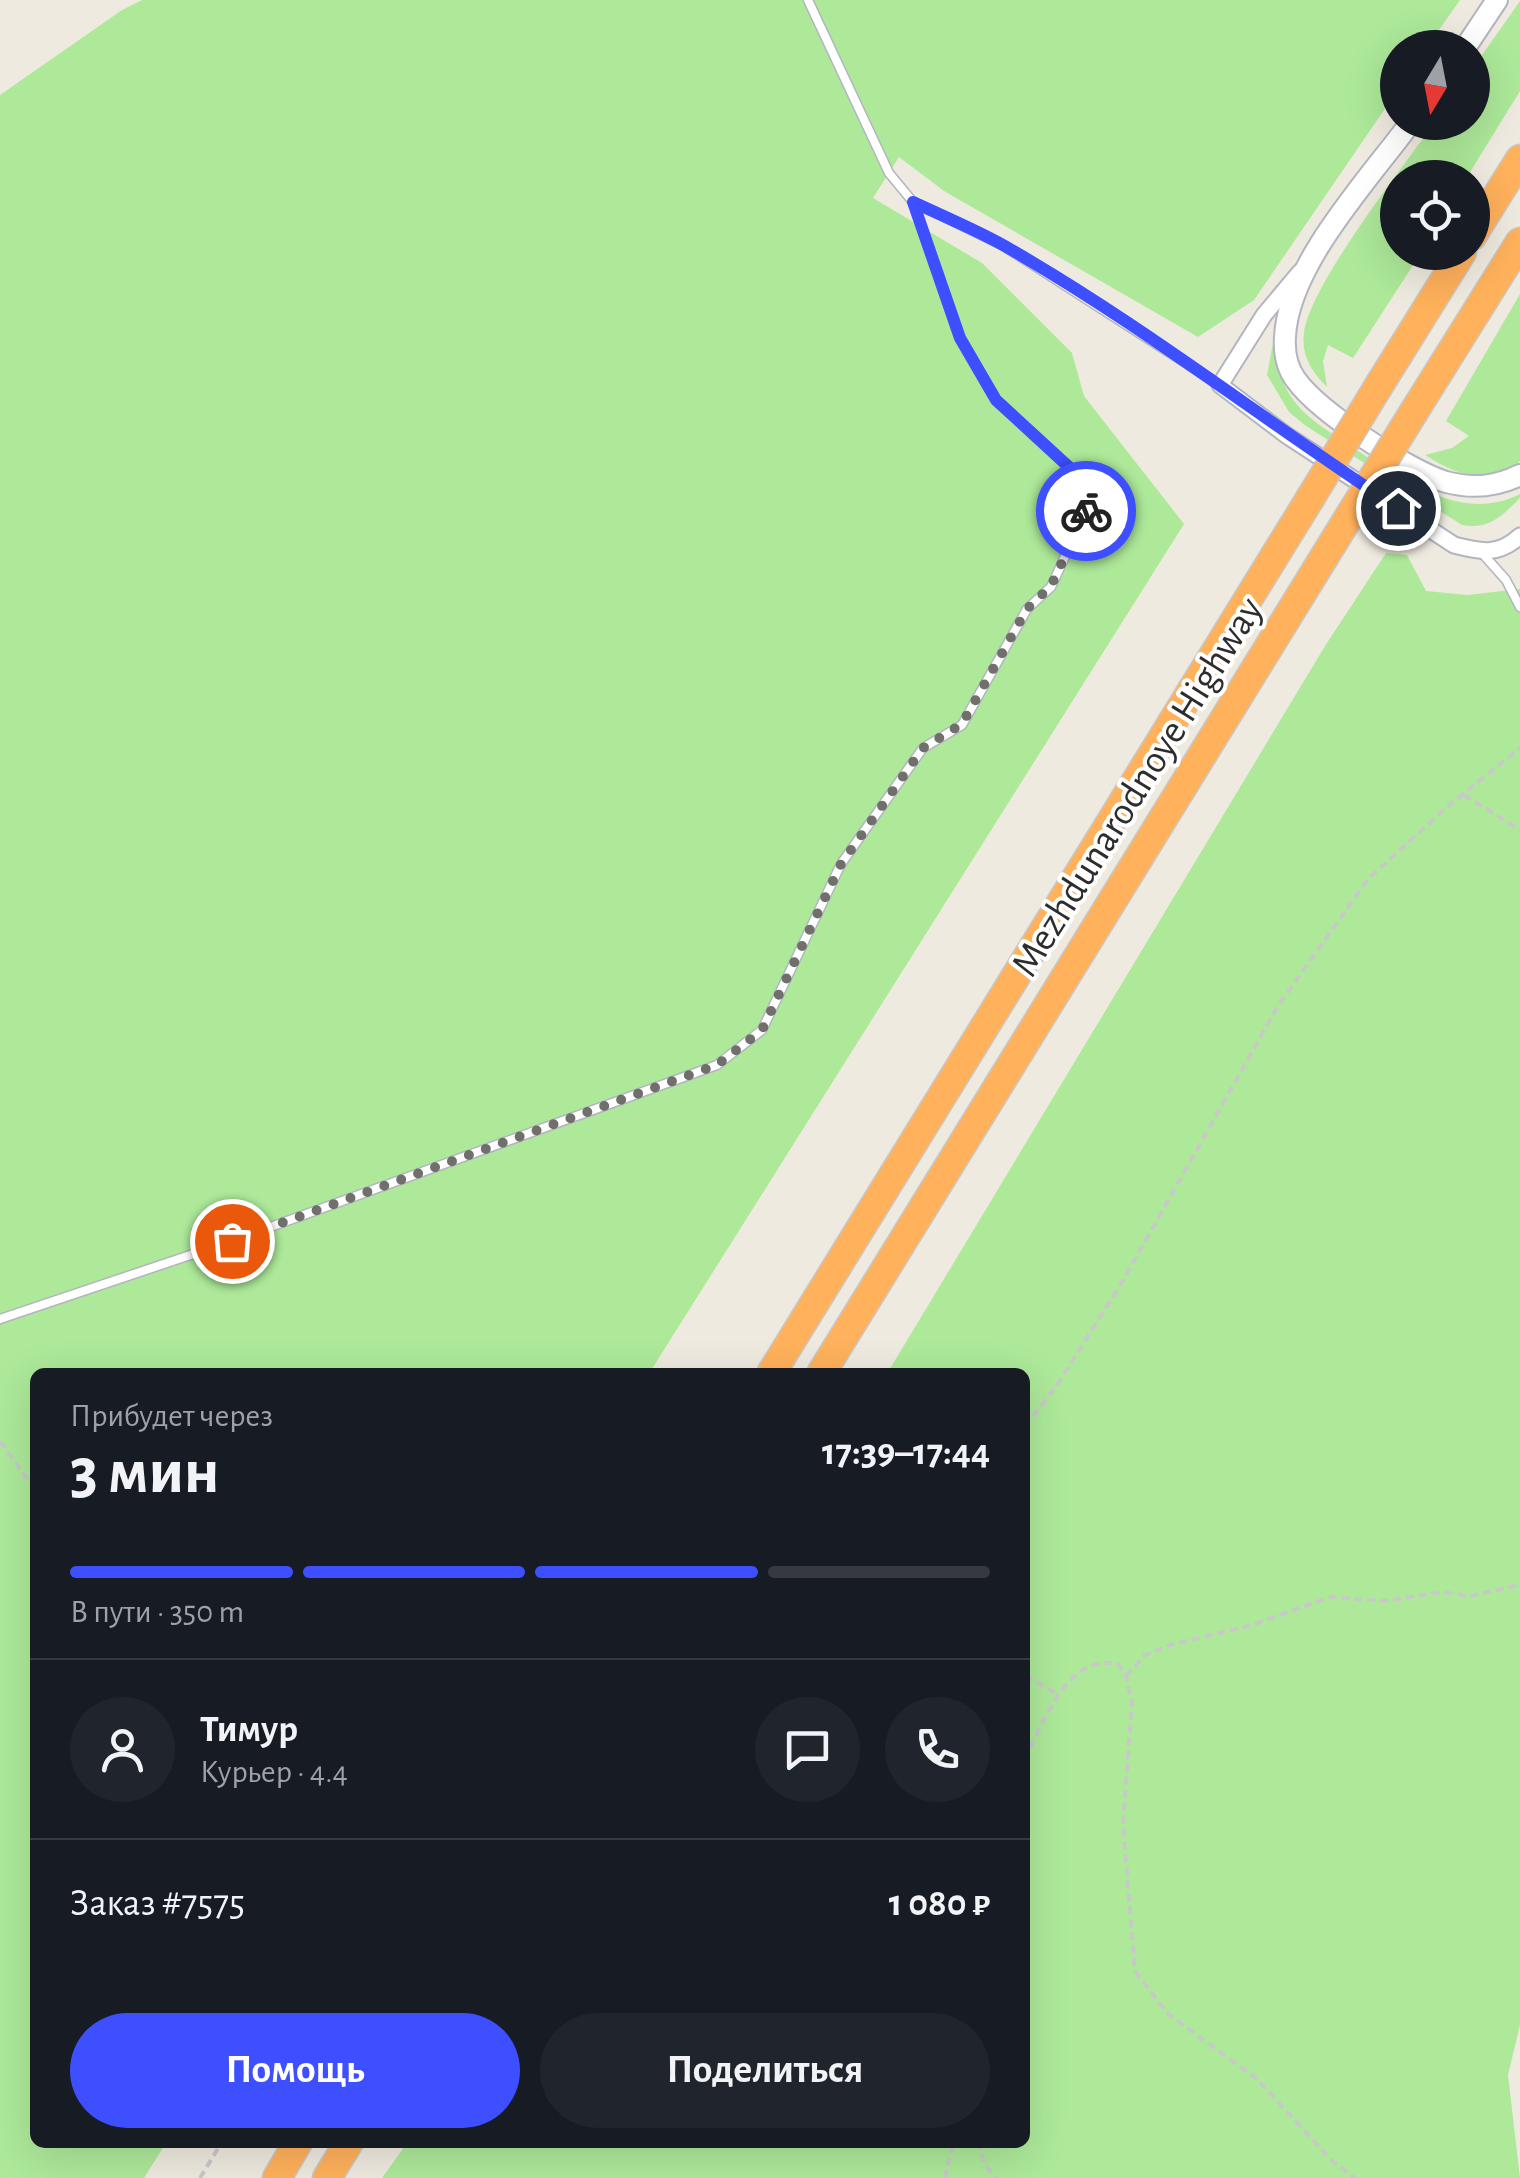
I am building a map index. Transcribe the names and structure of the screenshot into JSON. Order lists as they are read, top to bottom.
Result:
{
  "streets": {
    "highway": ["Mezhdunarodnoye Highway"]
  },
  "north": "bottom",
  "page": {
    "heading": ["3 мин", "Прибудет через", "17:39–17:44"],
    "panel": [
      "Тимур",
      "Курьер · 4.4",
      "Заказ #7575",
      "1 080 ₽"
    ],
    "bar": "В пути · 350 m",
    "buttons": ["Помощь", "Поделиться"]
  }
}
